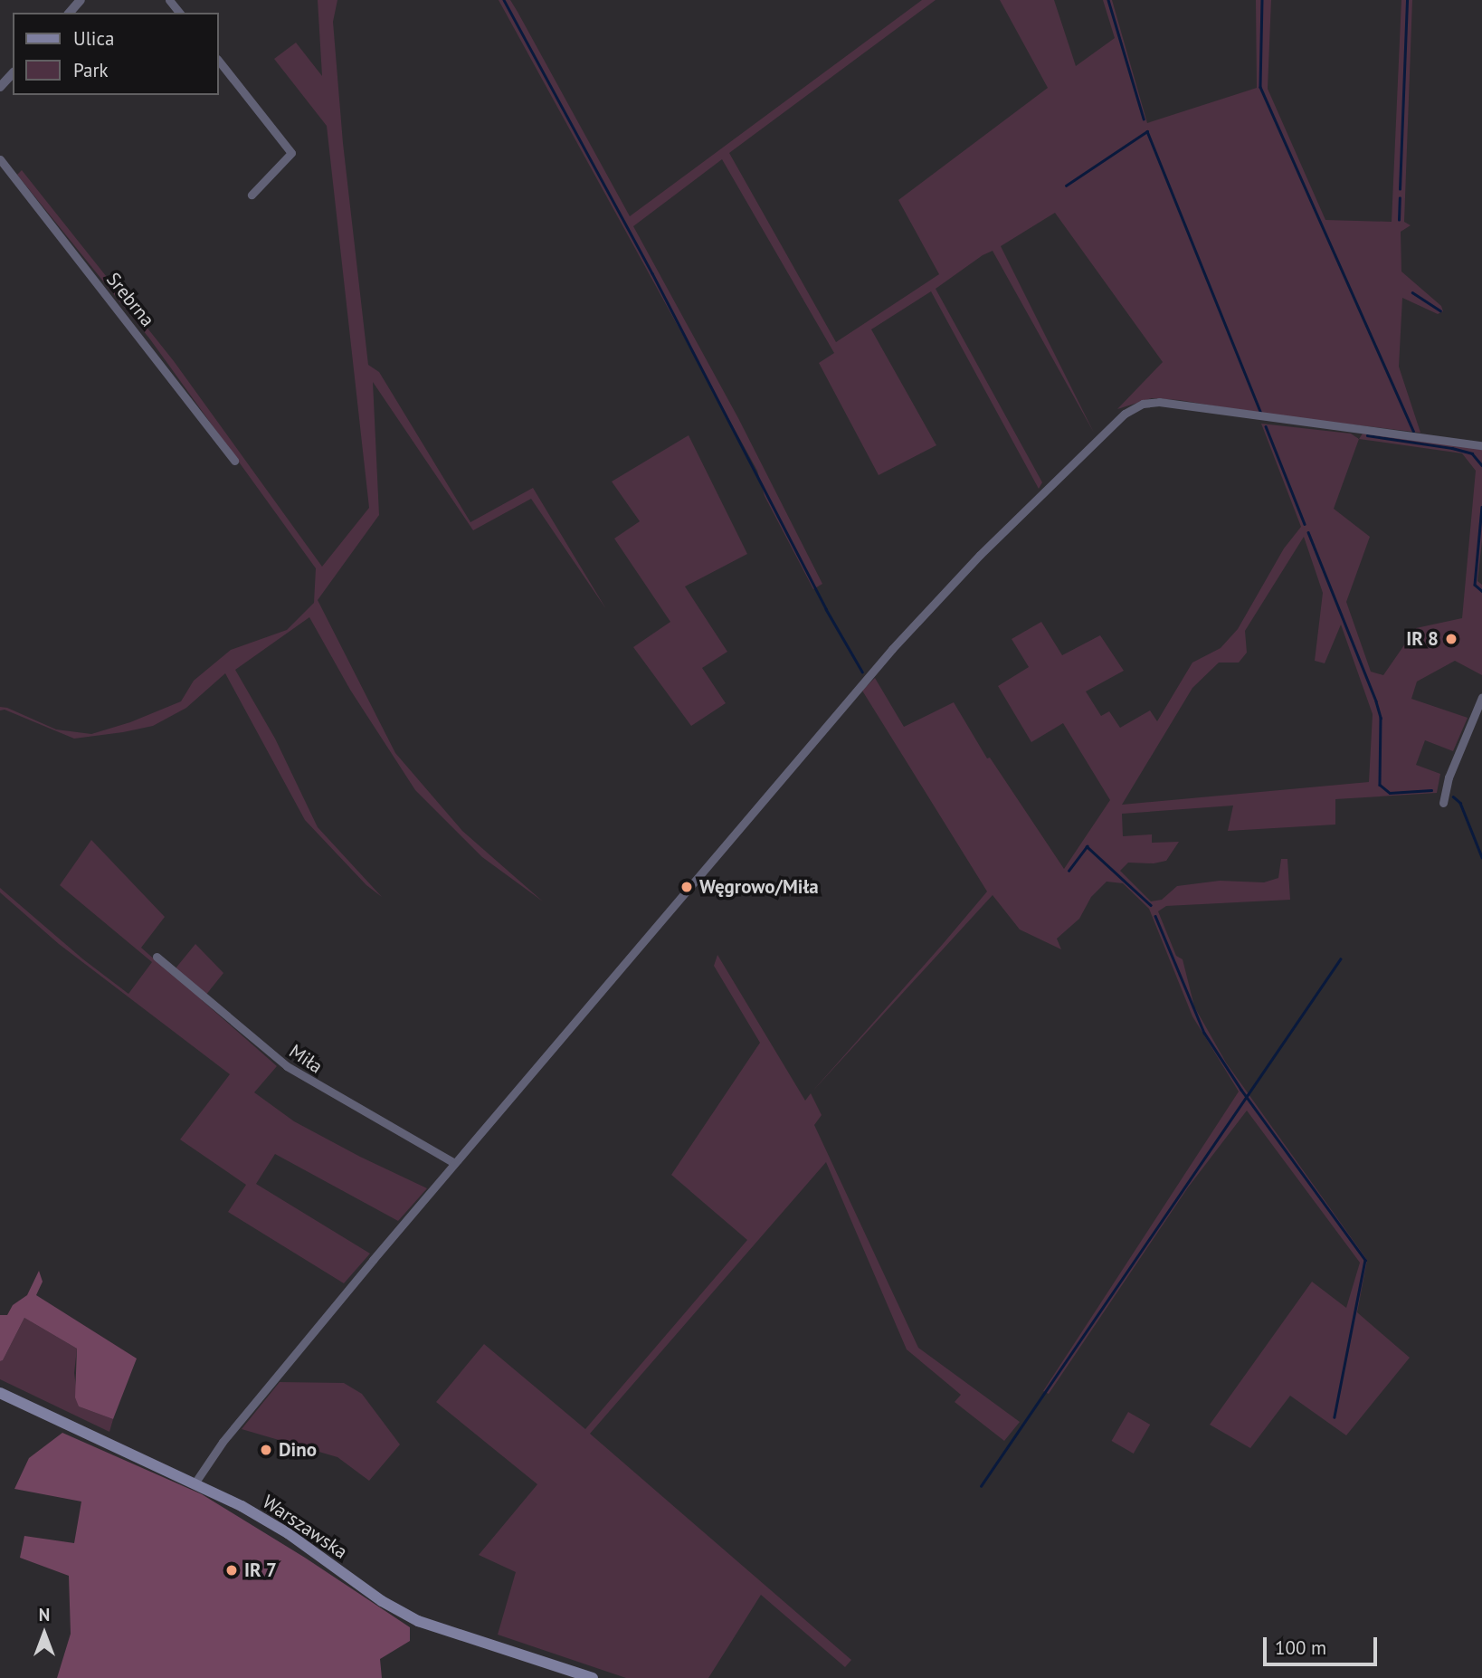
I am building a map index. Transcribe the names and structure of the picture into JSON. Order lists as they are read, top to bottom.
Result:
{
  "streets": {
    "main road": ["Warszawska"],
    "street": ["Srebrna", "Miła"]
  },
  "places": [
    "IR 8",
    "Węgrowo/Miła",
    "Dino",
    "IR 7"
  ],
  "legend": ["Ulica", "Park"],
  "scale_bar": "100 m",
  "north": "top"
}
